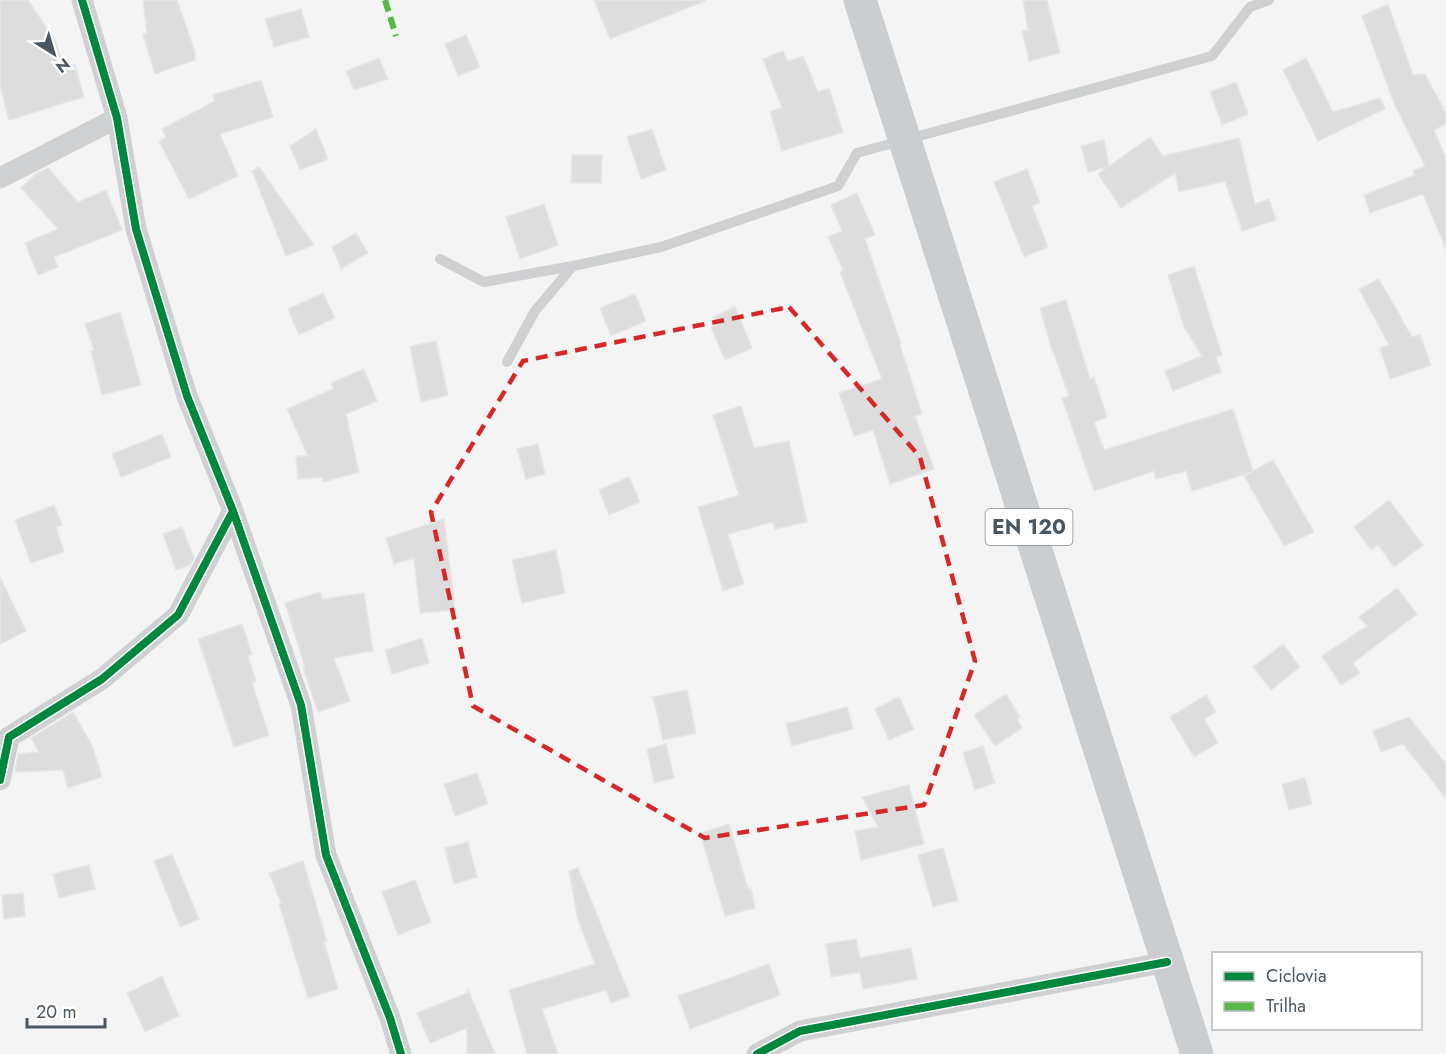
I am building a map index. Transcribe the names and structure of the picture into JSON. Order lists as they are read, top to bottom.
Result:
{
  "streets": {
    "main road": ["EN 120"]
  },
  "legend": ["Ciclovia", "Trilha"],
  "scale_bar": "20 m",
  "north": "bottom right"
}
